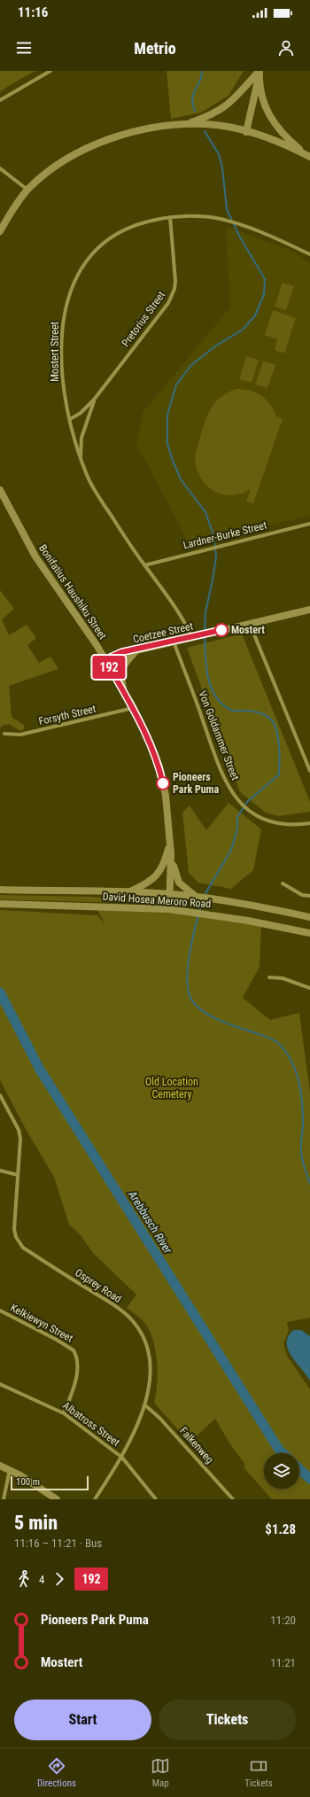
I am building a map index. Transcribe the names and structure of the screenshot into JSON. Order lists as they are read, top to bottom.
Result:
{
  "streets": {
    "street": [
      "Pretorius Street",
      "Mostert Street",
      "Lardner-Burke Street",
      "Bonifatius Haushiku Street",
      "Coetzee Street",
      "Forsyth Street",
      "Von Goldammer Street",
      "David Hosea Meroro Road",
      "Osprey Road",
      "Kelkiewyn Street",
      "Albatross Street",
      "Falkenweg"
    ]
  },
  "crossings": [
    ["Pretorius Street", "Mostert Street"],
    ["Mostert Street", "Lardner-Burke Street"],
    ["Mostert Street", "Coetzee Street"],
    ["Bonifatius Haushiku Street", "Coetzee Street"],
    ["Bonifatius Haushiku Street", "Forsyth Street"],
    ["Bonifatius Haushiku Street", "David Hosea Meroro Road"],
    ["Coetzee Street", "Von Goldammer Street"],
    ["Osprey Road", "Albatross Street"],
    ["Osprey Road", "Falkenweg"],
    ["Kelkiewyn Street", "Albatross Street"]
  ],
  "water": ["Arebbusch River"],
  "parks": ["Old Location Cemetery"],
  "places": ["Mostert", "Pioneers Park Puma"],
  "lines": ["bus line 192"],
  "scale_bar": "100 m",
  "page": {
    "status": "11:16",
    "header": "Metrio",
    "on_map": "192",
    "scale": "100 m",
    "heading": ["5 min", "11:16 – 11:21 · Bus", "$1.28"],
    "legs": ["4", "192"],
    "list": [
      {
        "name": "Pioneers Park Puma",
        "value": "11:20"
      },
      {
        "name": "Mostert",
        "value": "11:21"
      }
    ],
    "buttons": ["Start", "Tickets"],
    "tabs": ["Directions", "Map", "Tickets"]
  }
}
